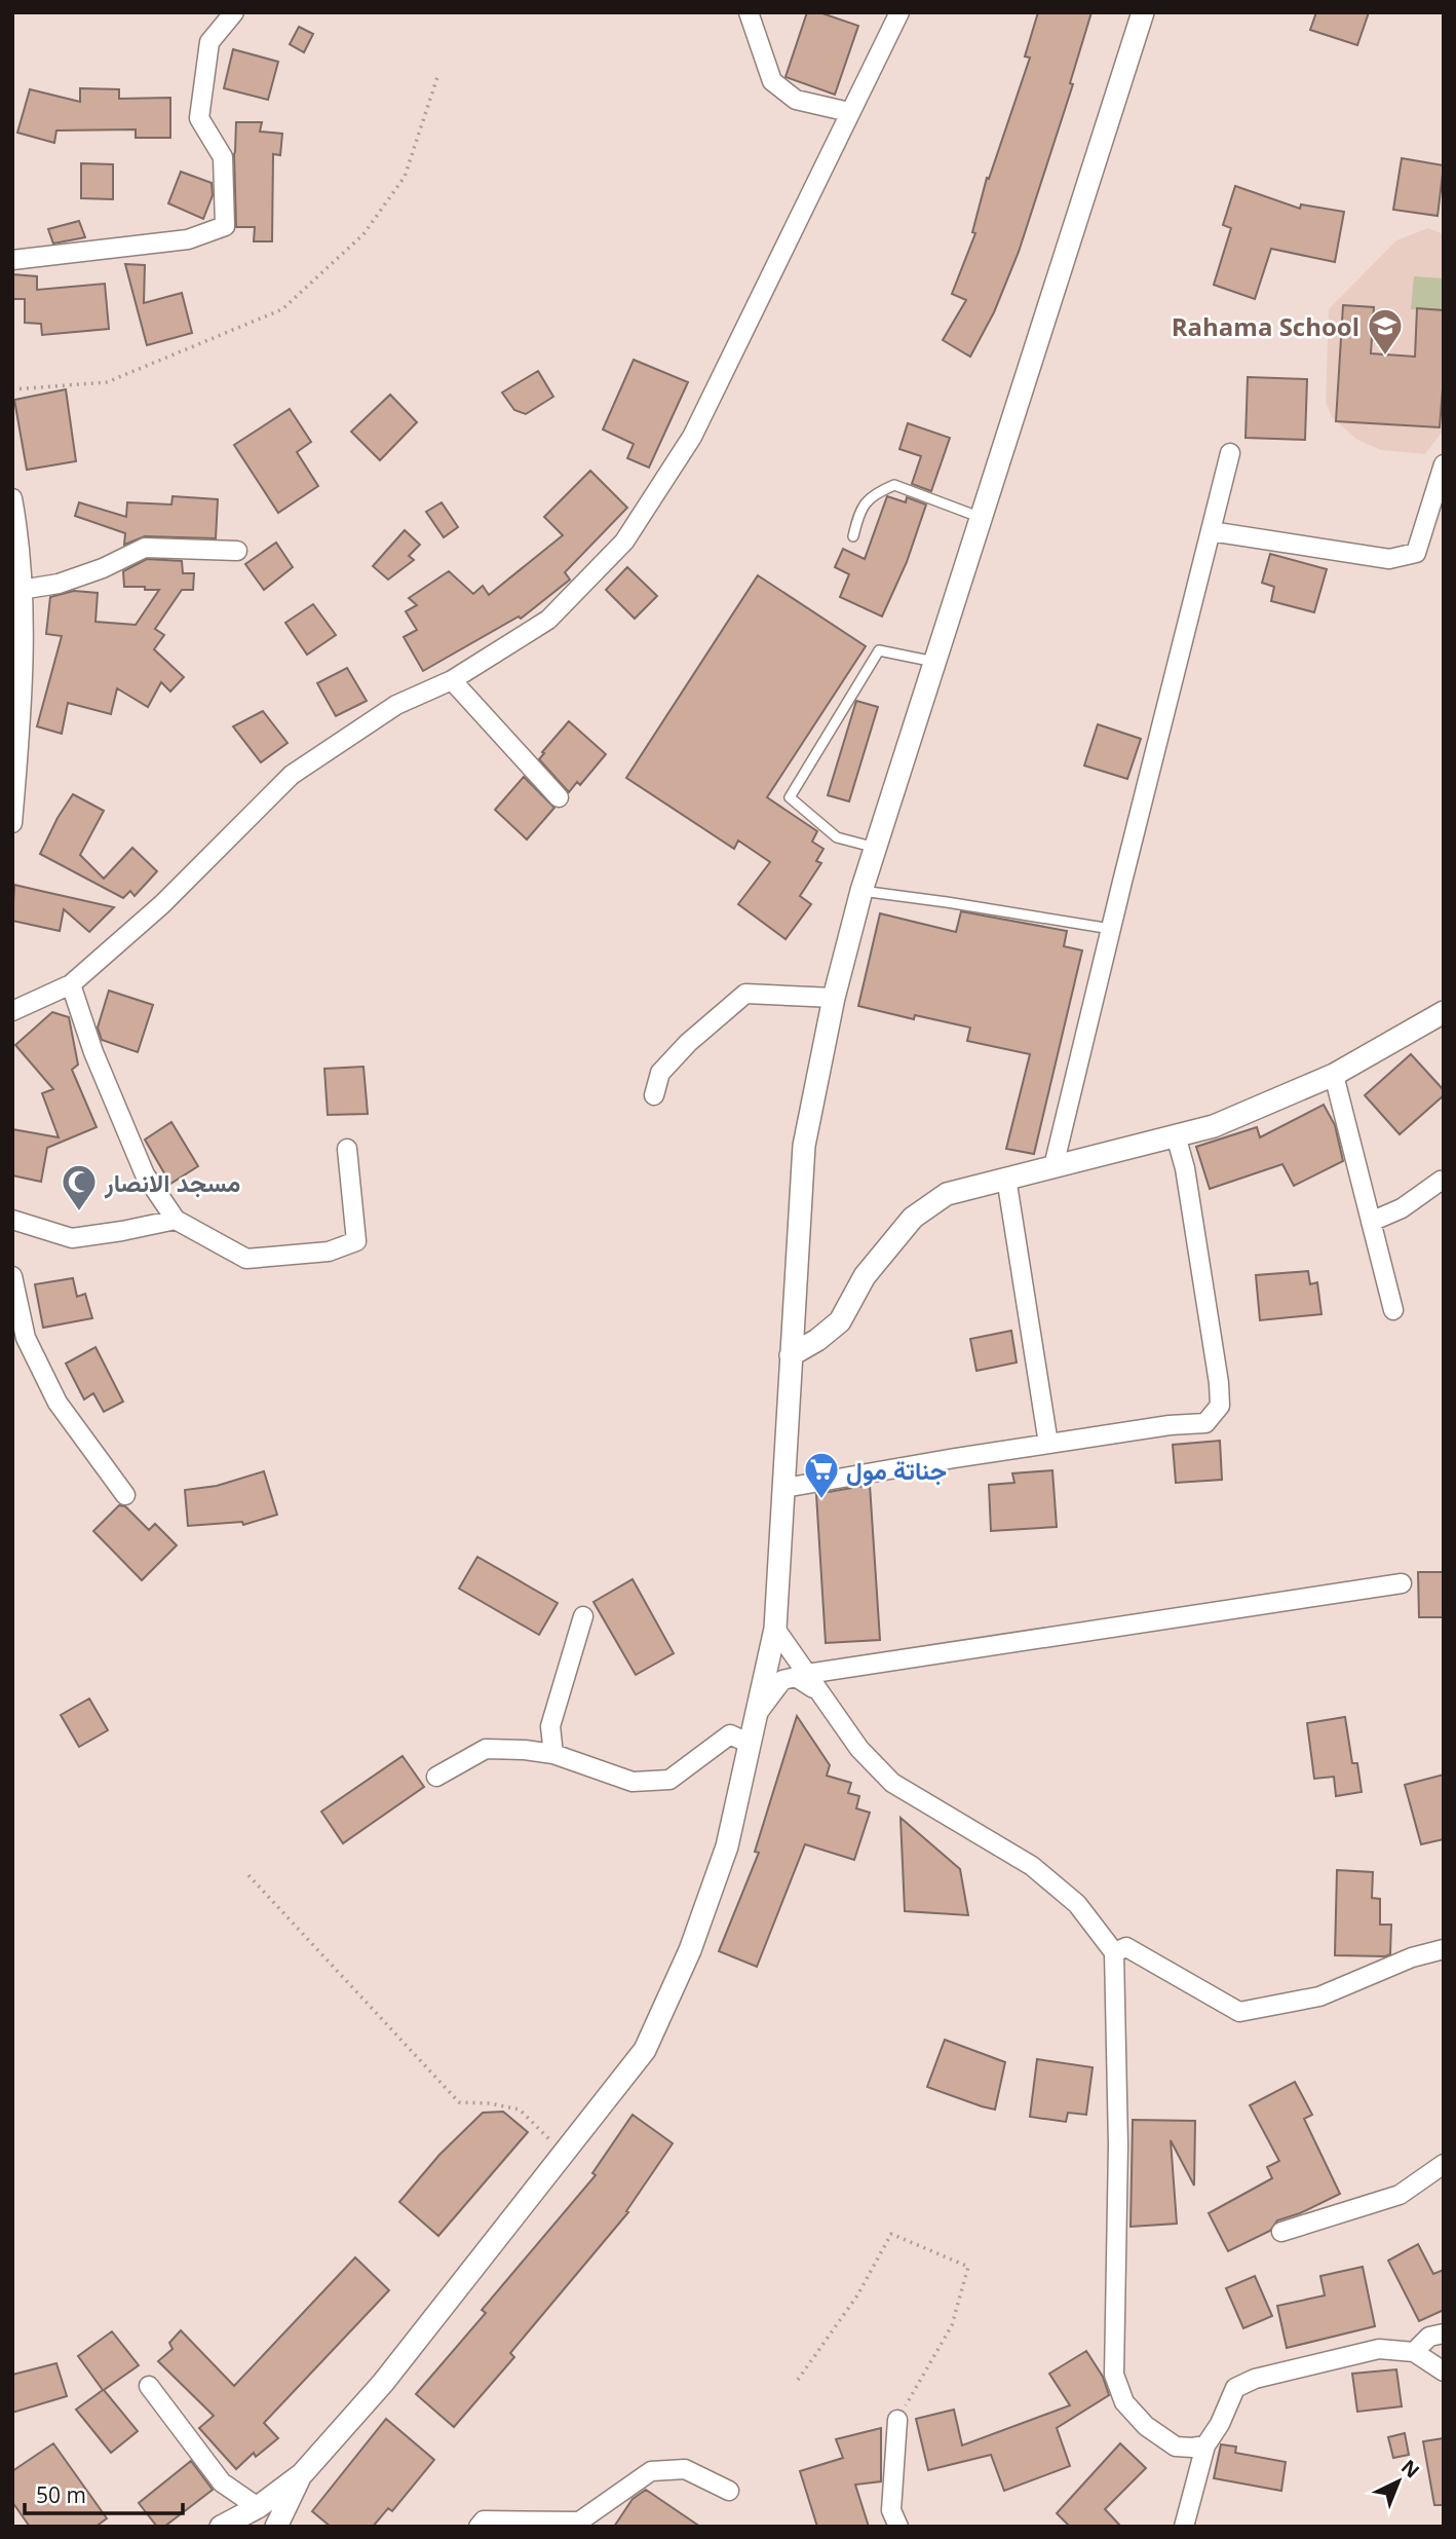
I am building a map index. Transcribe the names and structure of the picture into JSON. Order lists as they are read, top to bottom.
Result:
{
  "places": {
    "school or university": ["Rahama School"],
    "mosque": ["مسجد الانصار"],
    "supermarket": ["جناتة مول"]
  },
  "scale_bar": "50 m",
  "north": "top right"
}
